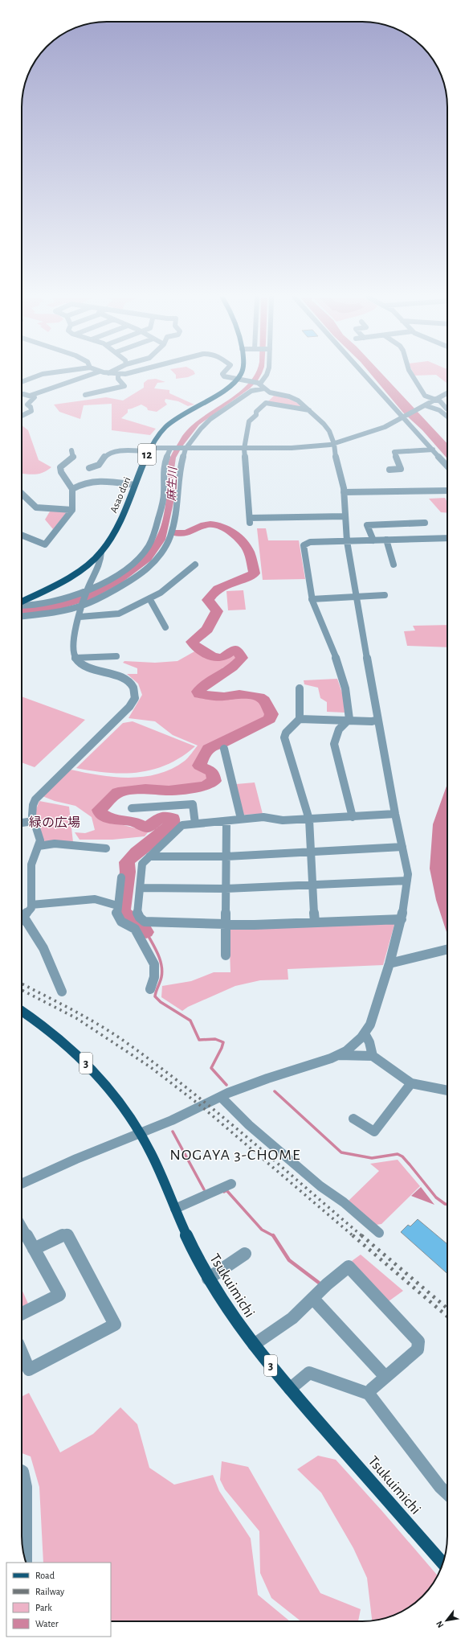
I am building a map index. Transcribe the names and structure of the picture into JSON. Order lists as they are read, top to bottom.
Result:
{
  "streets": {
    "main road": [
      "12",
      "Asao dori",
      "3",
      "Tsukuimichi"
    ]
  },
  "districts": ["NOGAYA 3-CHOME"],
  "water": ["麻生川"],
  "parks": ["緑の広場"],
  "legend": [
    "Road",
    "Railway",
    "Park",
    "Water"
  ],
  "north": "bottom left"
}
